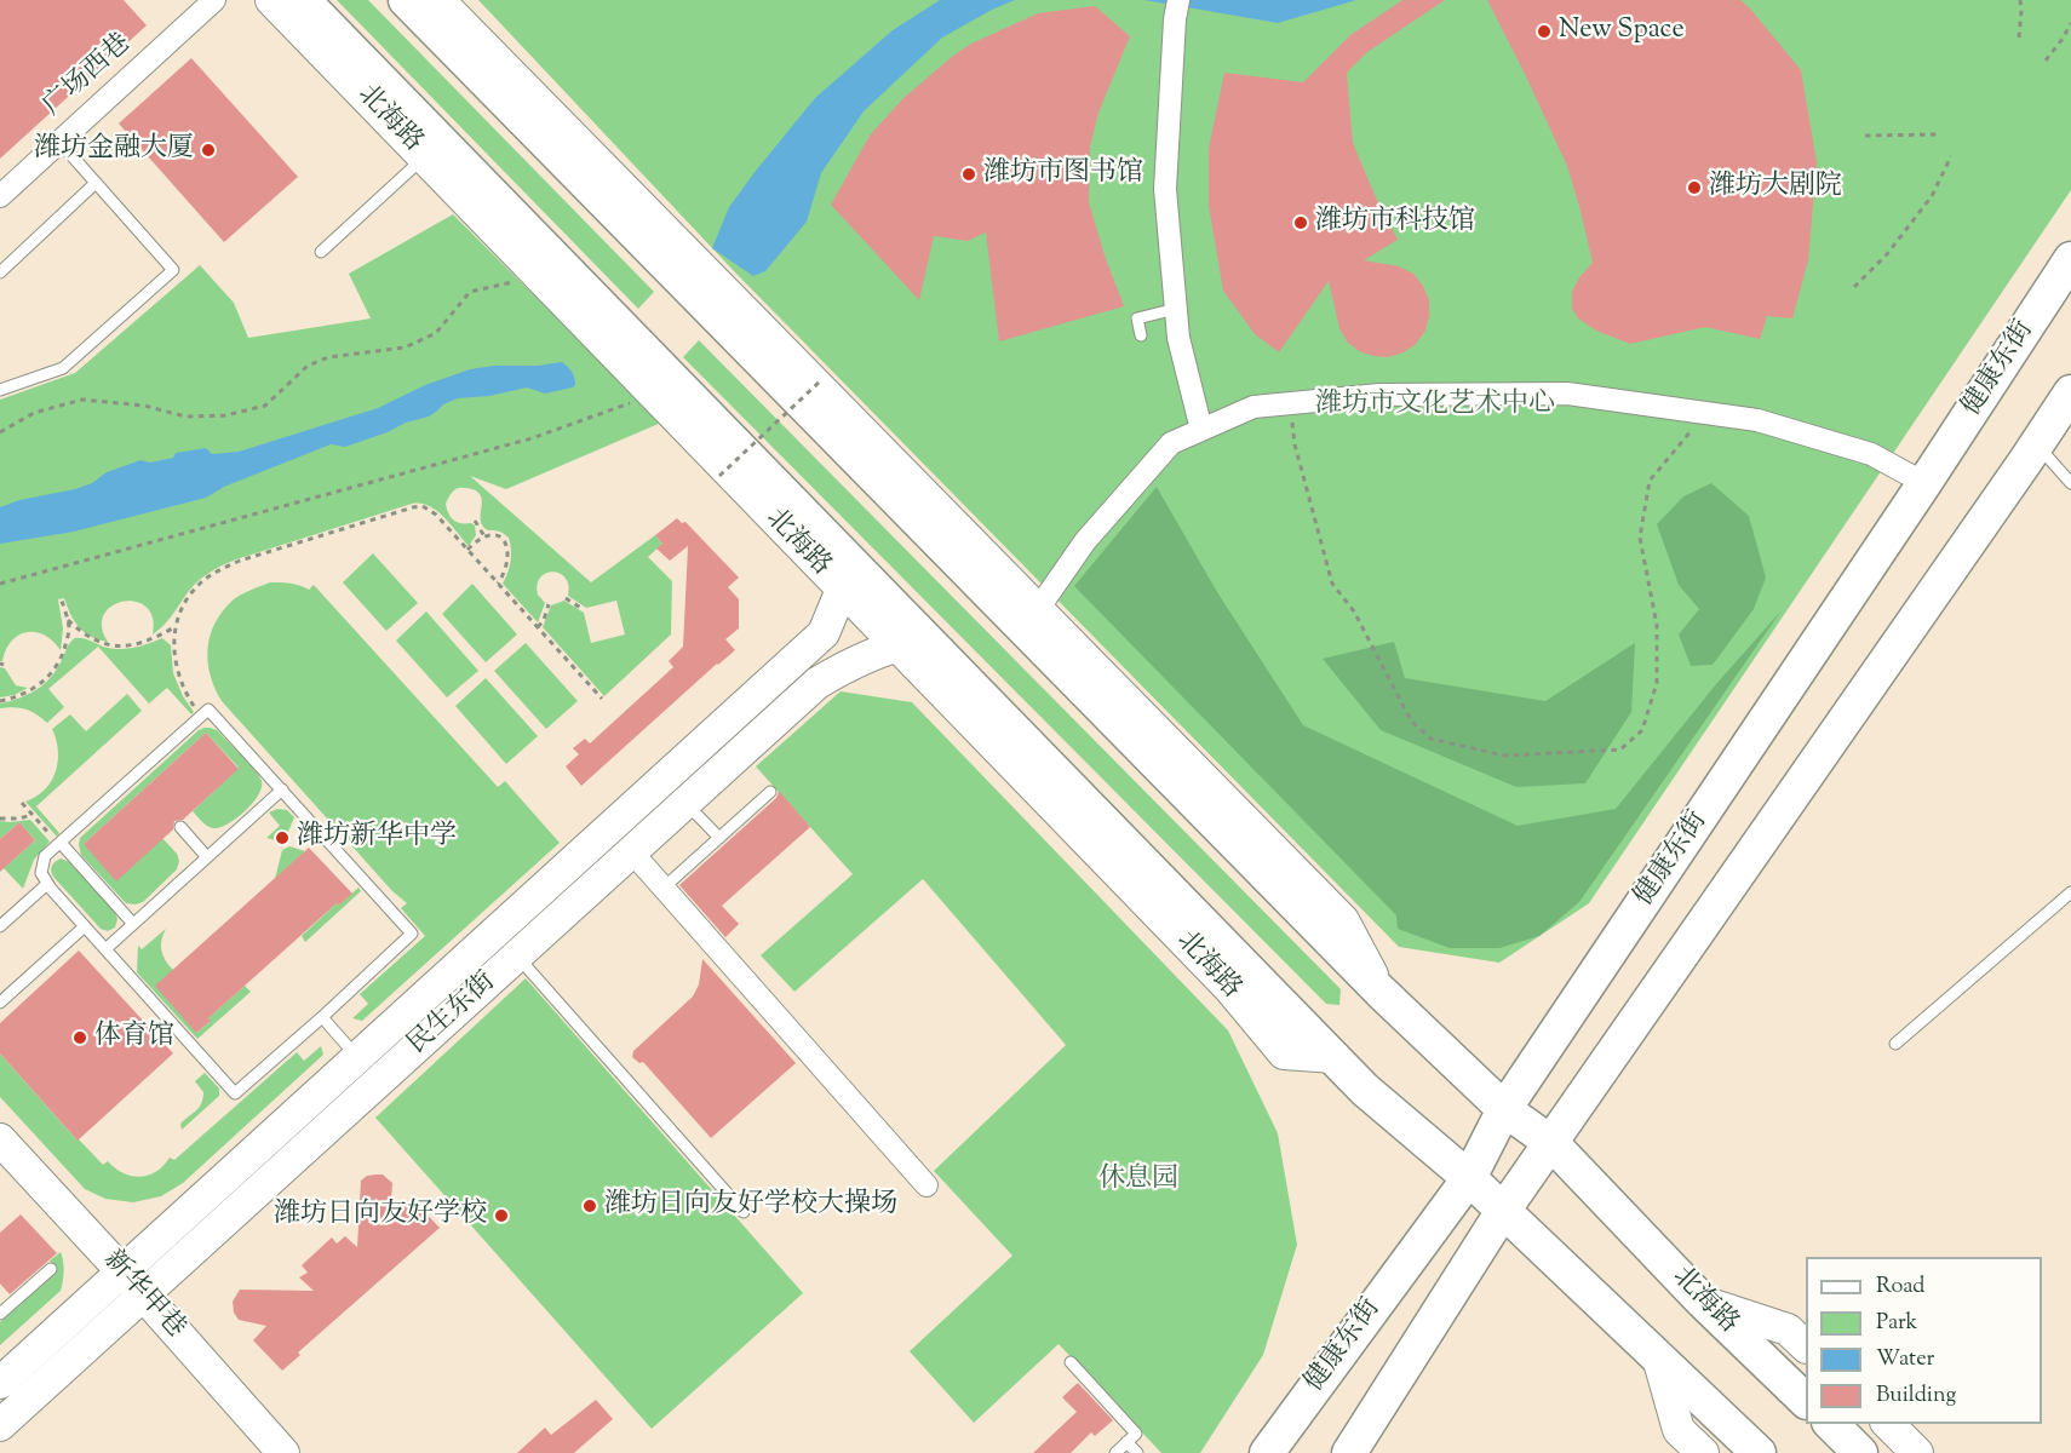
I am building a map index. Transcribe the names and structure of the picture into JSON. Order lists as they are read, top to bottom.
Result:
{
  "streets": {
    "main road": [
      "北海路",
      "健康东街",
      "民生东街",
      "新华甲巷"
    ],
    "street": ["广场西巷"]
  },
  "crossings": [
    ["北海路", "健康东街"],
    ["北海路", "民生东街"],
    ["民生东街", "新华甲巷"]
  ],
  "parks": ["潍坊市文化艺术中心", "休息园"],
  "places": [
    "New Space",
    "潍坊金融大厦",
    "潍坊市图书馆",
    "潍坊大剧院",
    "潍坊市科技馆",
    "潍坊新华中学",
    "体育馆",
    "潍坊日向友好学校大操场",
    "潍坊日向友好学校"
  ],
  "legend": [
    "Road",
    "Park",
    "Water",
    "Building"
  ]
}
